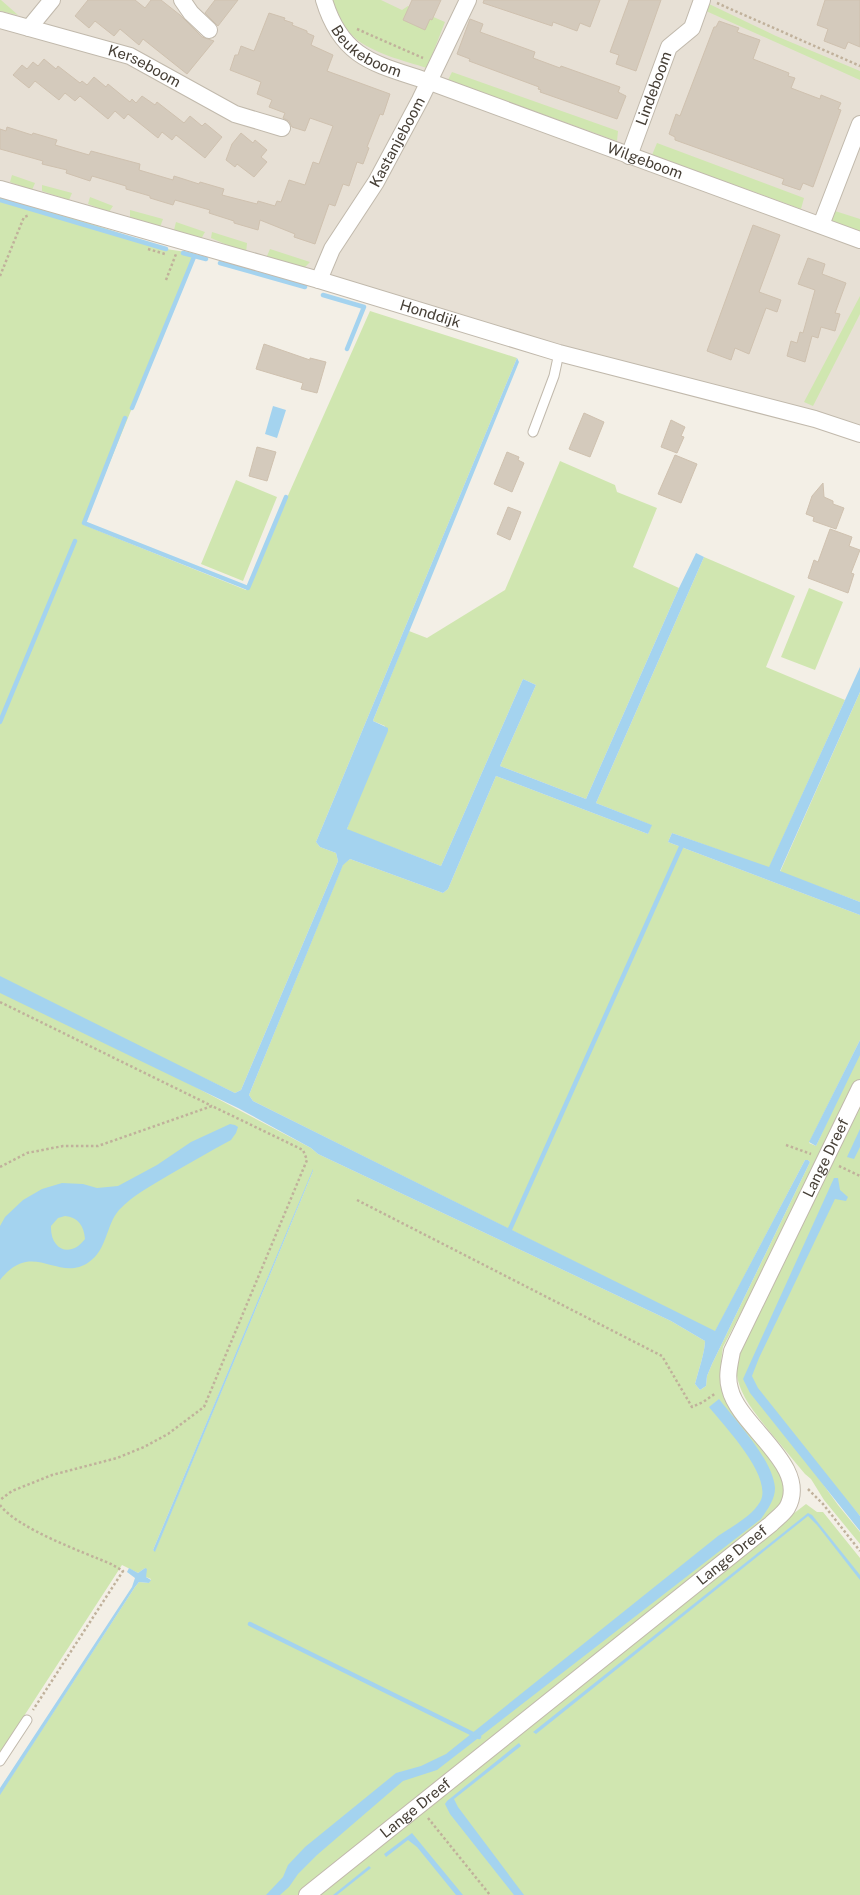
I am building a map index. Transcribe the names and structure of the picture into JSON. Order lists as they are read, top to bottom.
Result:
{
  "streets": {
    "street": [
      "Beukeboom",
      "Kerseboom",
      "Lindeboom",
      "Kastanjeboom",
      "Wilgeboom",
      "Honddijk",
      "Lange Dreef"
    ]
  },
  "crossings": [
    ["Beukeboom", "Kastanjeboom"],
    ["Beukeboom", "Wilgeboom"],
    ["Lindeboom", "Wilgeboom"],
    ["Kastanjeboom", "Wilgeboom"],
    ["Kastanjeboom", "Honddijk"]
  ]
}
